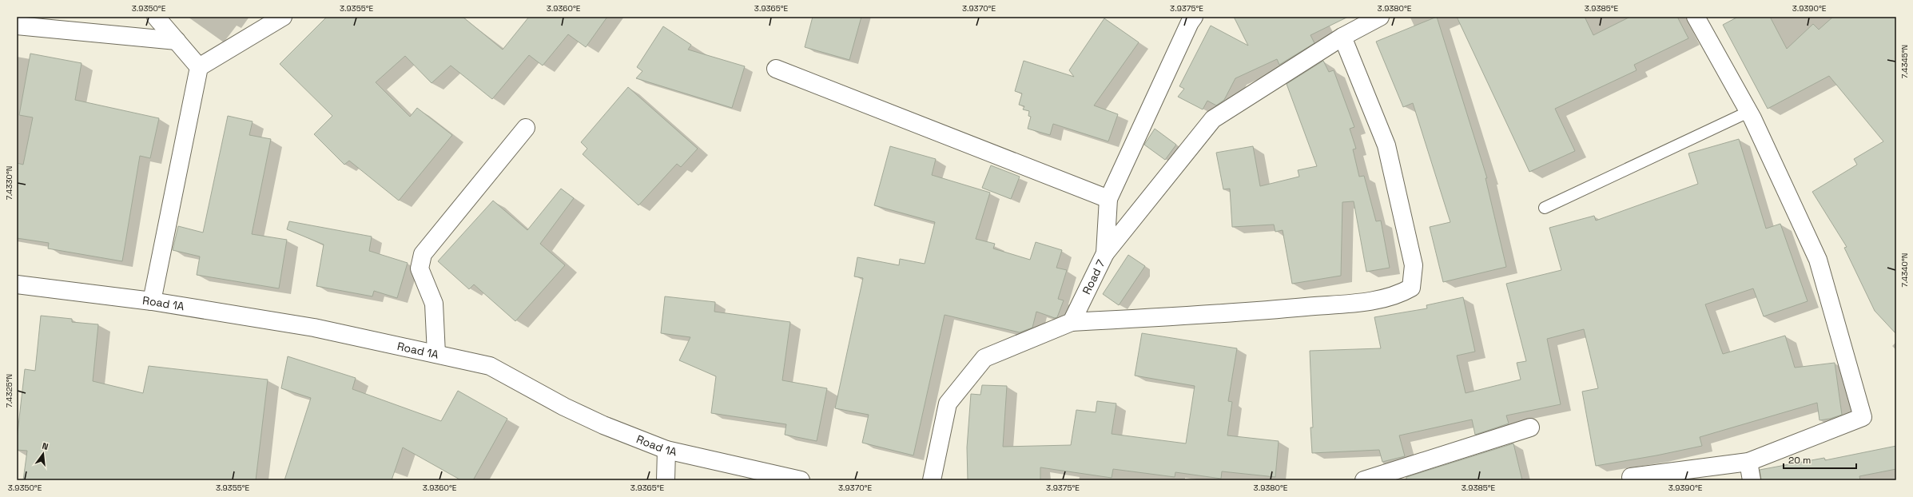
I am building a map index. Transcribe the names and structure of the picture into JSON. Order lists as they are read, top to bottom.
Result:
{
  "streets": {
    "street": ["Road 7", "Road 1A"]
  },
  "scale_bar": "20 m",
  "north": "top",
  "coordinates": [
    "3.9350°E",
    "3.9355°E",
    "3.9360°E",
    "3.9365°E",
    "3.9370°E",
    "3.9375°E",
    "3.9380°E",
    "3.9385°E",
    "3.9390°E",
    "7.4345°N",
    "7.4330°N",
    "7.4340°N",
    "7.4325°N"
  ]
}
